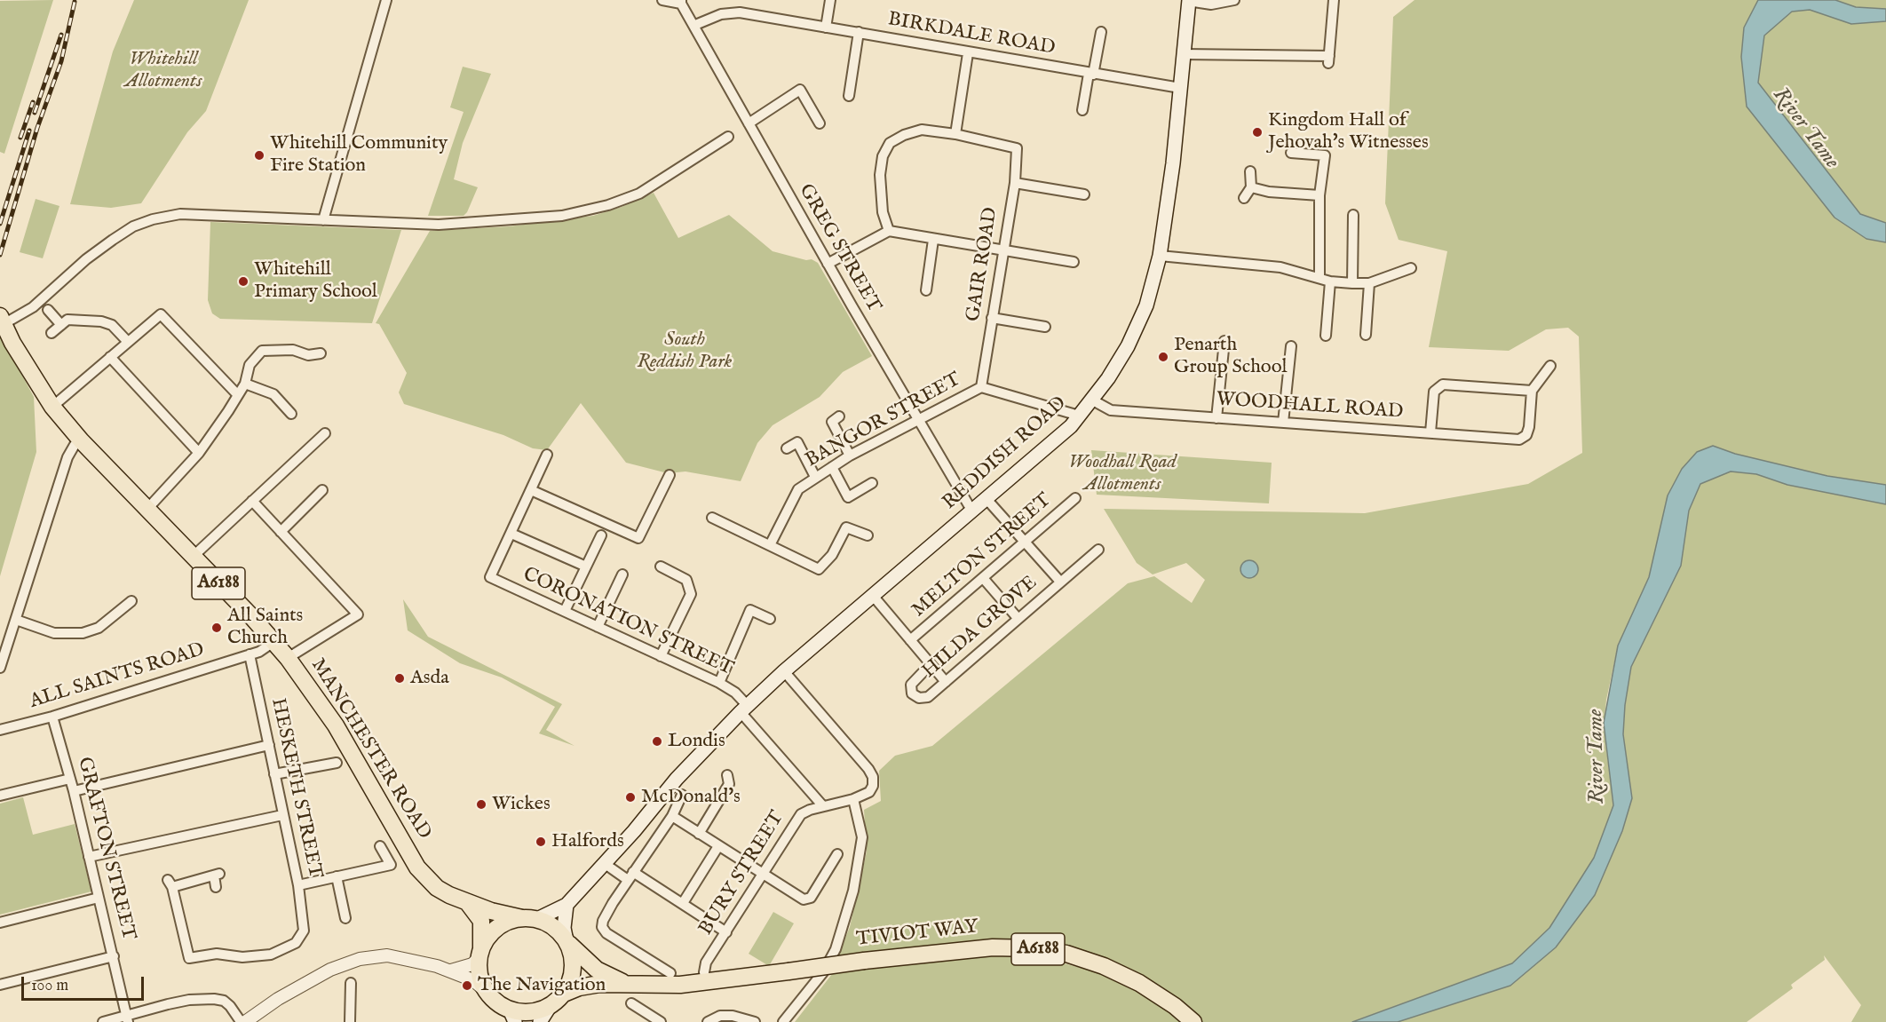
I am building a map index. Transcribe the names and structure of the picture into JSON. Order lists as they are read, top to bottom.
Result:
{
  "streets": {
    "main road": [
      "REDDISH ROAD",
      "A6188",
      "MANCHESTER ROAD",
      "TIVIOT WAY"
    ],
    "street": [
      "BIRKDALE ROAD",
      "GREG STREET",
      "GAIR ROAD",
      "WOODHALL ROAD",
      "BANGOR STREET",
      "MELTON STREET",
      "CORONATION STREET",
      "HILDA GROVE",
      "ALL SAINTS ROAD",
      "HESKETH STREET",
      "GRAFTON STREET",
      "BURY STREET"
    ]
  },
  "crossings": [
    ["BIRKDALE ROAD", "GREG STREET"],
    ["BIRKDALE ROAD", "REDDISH ROAD"],
    ["GREG STREET", "BANGOR STREET"],
    ["GREG STREET", "REDDISH ROAD"],
    ["GAIR ROAD", "BANGOR STREET"],
    ["WOODHALL ROAD", "REDDISH ROAD"],
    ["BANGOR STREET", "REDDISH ROAD"],
    ["REDDISH ROAD", "CORONATION STREET"],
    ["CORONATION STREET", "BURY STREET"],
    ["ALL SAINTS ROAD", "MANCHESTER ROAD"],
    ["ALL SAINTS ROAD", "HESKETH STREET"],
    ["ALL SAINTS ROAD", "GRAFTON STREET"],
    ["MANCHESTER ROAD", "TIVIOT WAY"]
  ],
  "water": ["River Tame"],
  "parks": ["Whitehill Allotments", "South Reddish Park", "Woodhall Road Allotments"],
  "places": [
    "Kingdom Hall of Jehovah's Witnesses",
    "Whitehill Community Fire Station",
    "Whitehill Primary School",
    "Penarth Group School",
    "All Saints Church",
    "Asda",
    "Londis",
    "McDonald's",
    "Wickes",
    "Halfords",
    "The Navigation"
  ],
  "scale_bar": "100 m"
}
